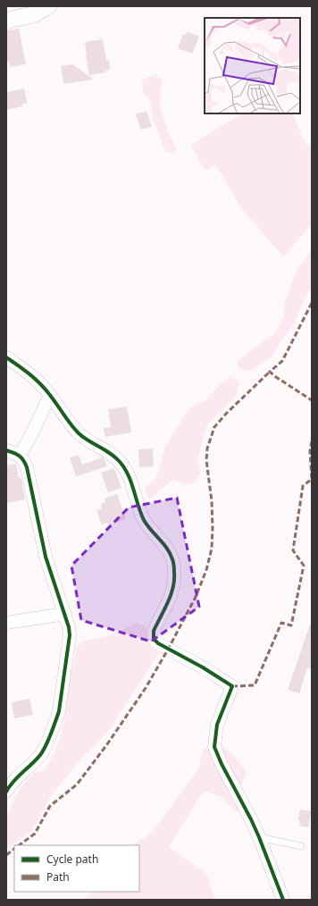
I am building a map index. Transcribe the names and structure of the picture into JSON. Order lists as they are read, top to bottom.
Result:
{
  "legend": ["Cycle path", "Path"]
}
